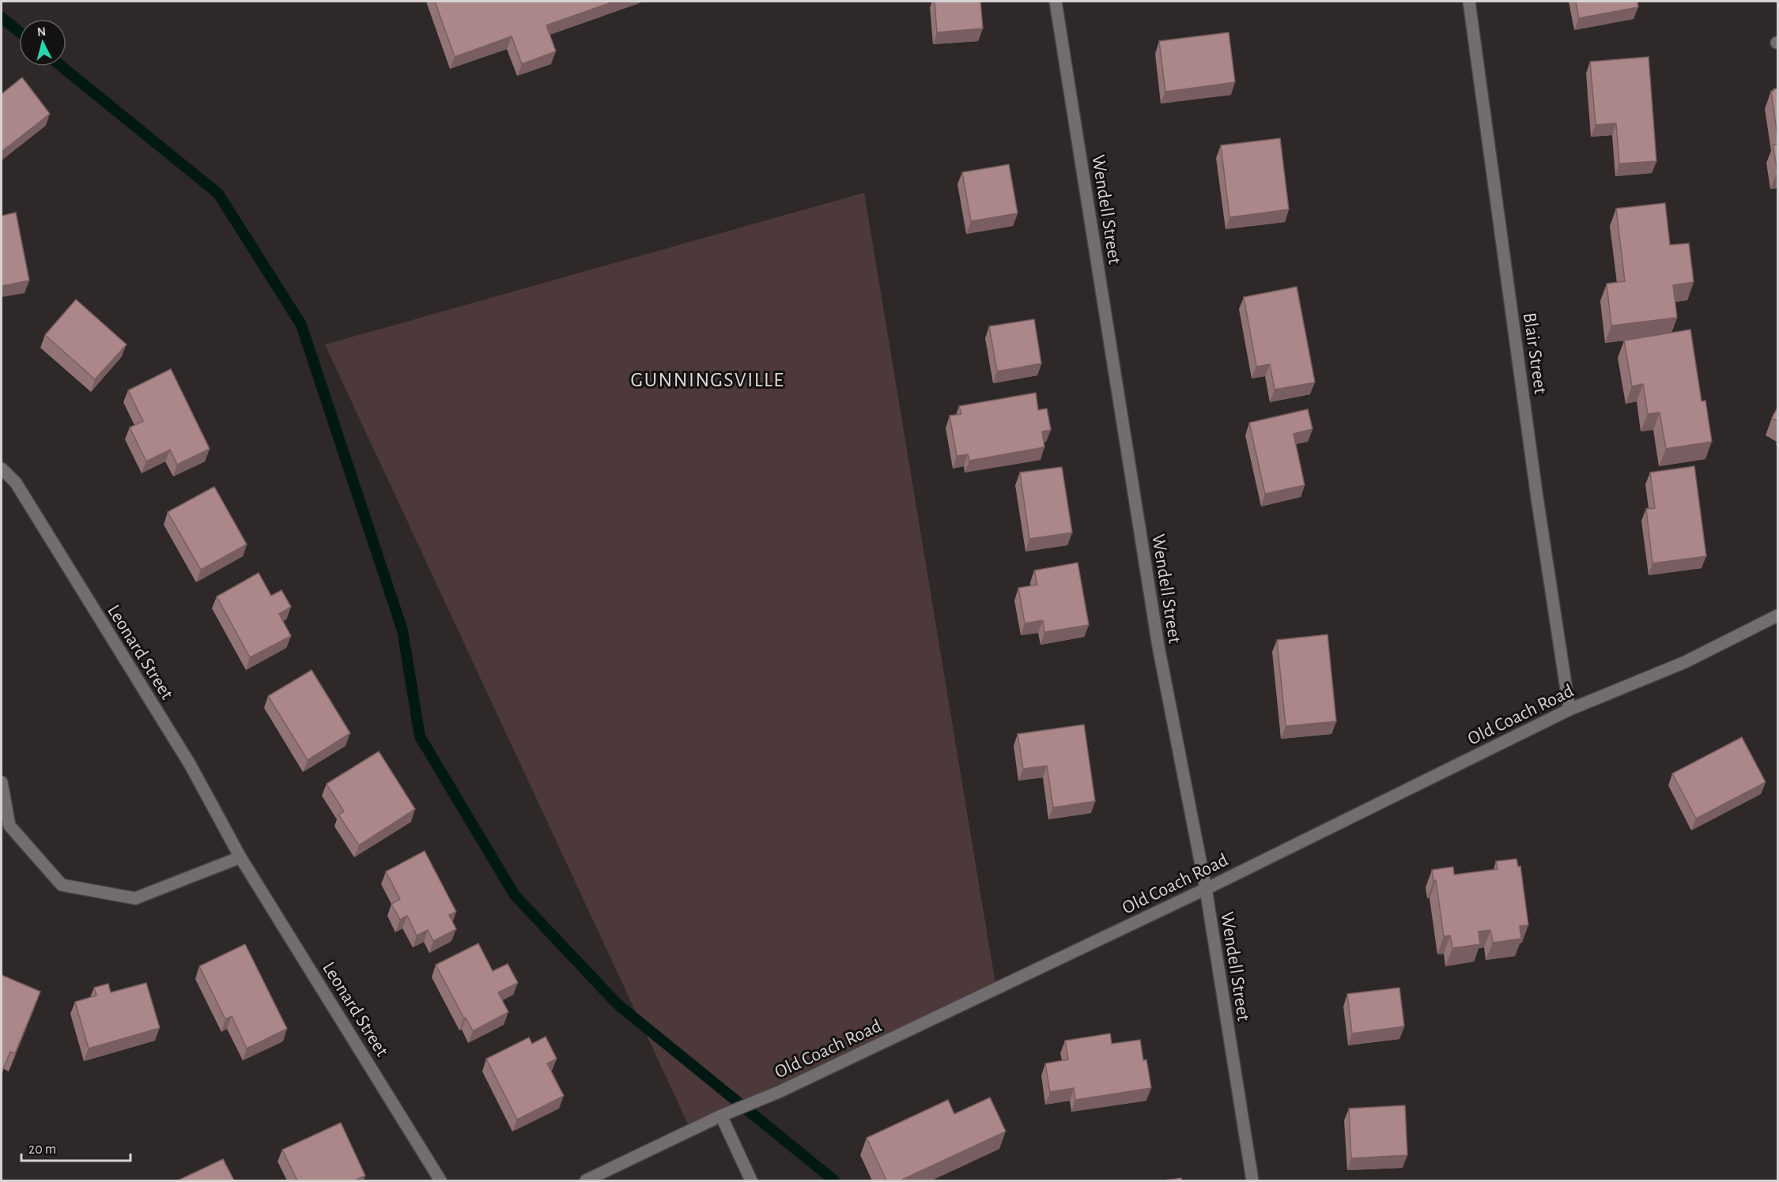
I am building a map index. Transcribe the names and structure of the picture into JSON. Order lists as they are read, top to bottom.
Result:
{
  "streets": {
    "street": [
      "Wendell Street",
      "Blair Street",
      "Leonard Street",
      "Old Coach Road"
    ]
  },
  "crossings": [
    ["Wendell Street", "Old Coach Road"],
    ["Blair Street", "Old Coach Road"]
  ],
  "districts": ["GUNNINGSVILLE"],
  "scale_bar": "20 m",
  "north": "top"
}
